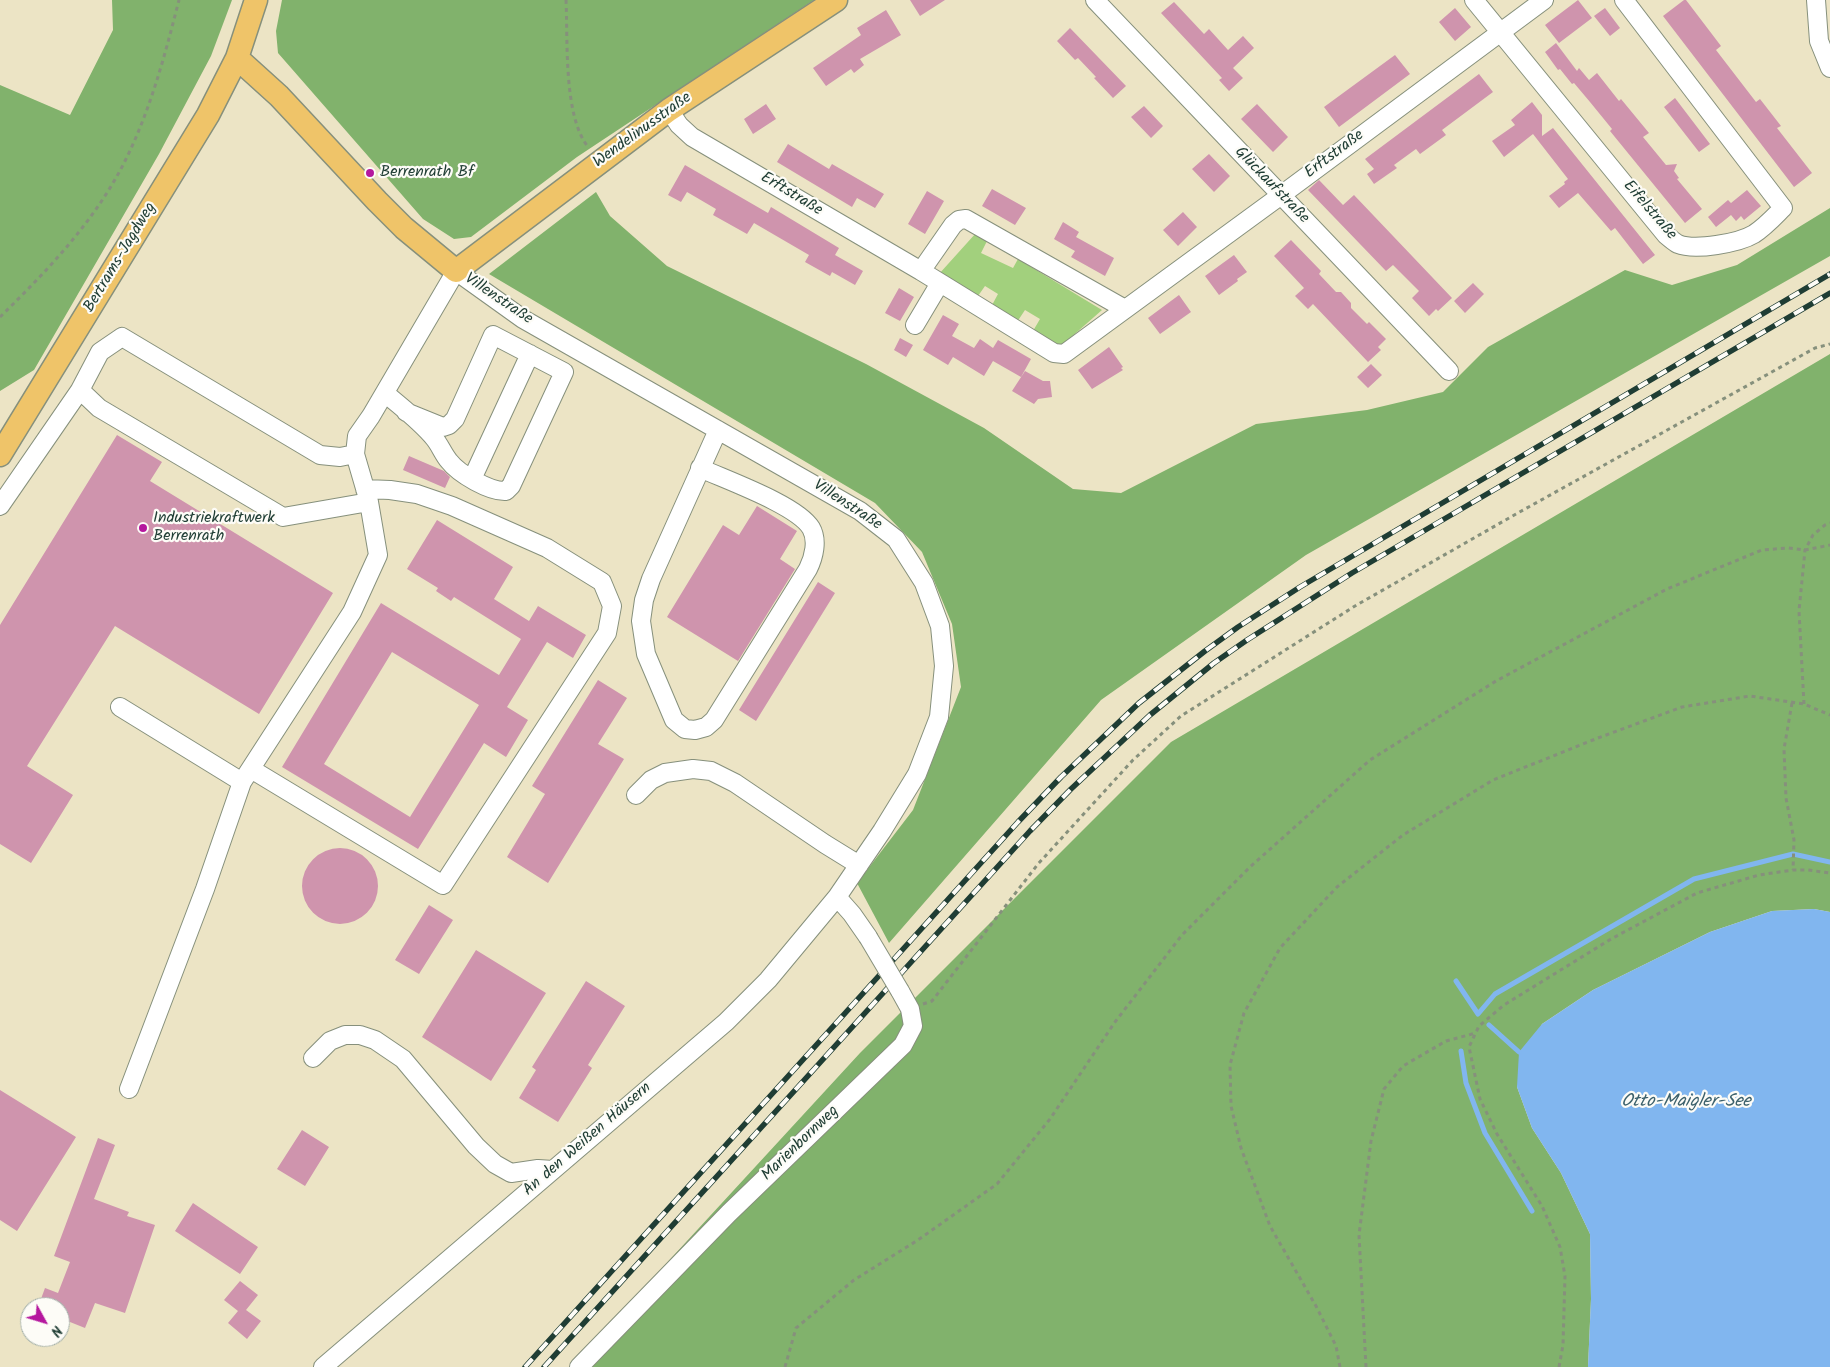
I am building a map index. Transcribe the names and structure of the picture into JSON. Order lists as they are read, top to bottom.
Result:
{
  "streets": {
    "main road": ["Wendelinusstraße", "Bertrams-Jagdweg", "Villenstraße"],
    "street": [
      "Erftstraße",
      "Glückaufstraße",
      "Eifelstraße",
      "An den Weißen Häusern",
      "Marienbornweg"
    ]
  },
  "crossings": [
    ["Wendelinusstraße", "Erftstraße"],
    ["Wendelinusstraße", "Villenstraße"],
    ["Erftstraße", "Glückaufstraße"],
    ["Erftstraße", "Eifelstraße"],
    ["Bertrams-Jagdweg", "Villenstraße"],
    ["Villenstraße", "An den Weißen Häusern"],
    ["Villenstraße", "Marienbornweg"],
    ["An den Weißen Häusern", "Marienbornweg"]
  ],
  "water": ["Otto-Maigler-See"],
  "places": ["Berrenrath Bf", "Industriekraftwerk Berrenrath"],
  "north": "bottom right"
}
